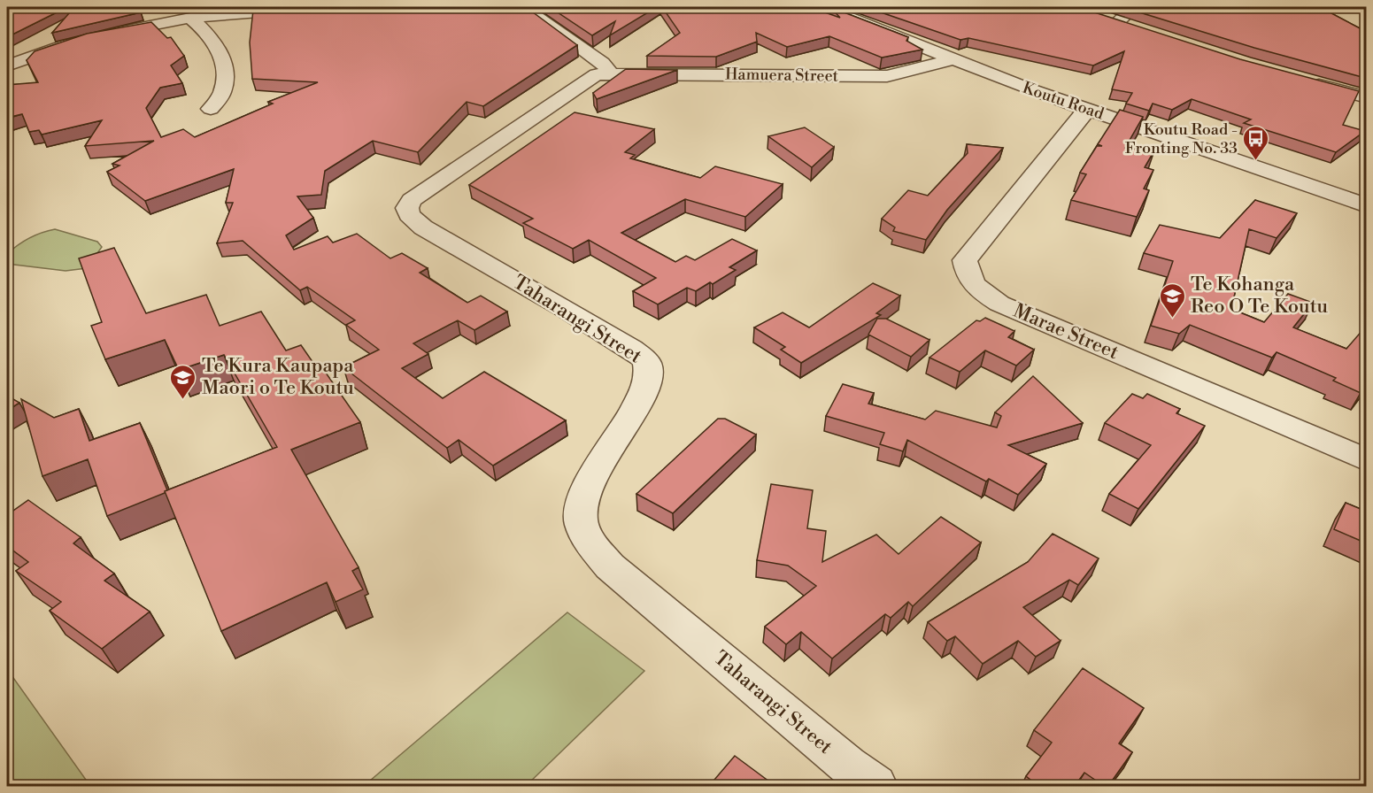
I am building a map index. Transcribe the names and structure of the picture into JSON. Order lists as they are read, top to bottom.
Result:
{
  "streets": {
    "street": [
      "Hamuera Street",
      "Koutu Road",
      "Taharangi Street",
      "Marae Street"
    ]
  },
  "crossings": [
    ["Hamuera Street", "Koutu Road"],
    ["Hamuera Street", "Taharangi Street"],
    ["Koutu Road", "Marae Street"]
  ],
  "places": {
    "bus stop": ["Koutu Road - Fronting No. 33"],
    "school or university": ["Te Kohanga Reo O Te Koutu", "Te Kura Kaupapa Maori o Te Koutu"]
  }
}
